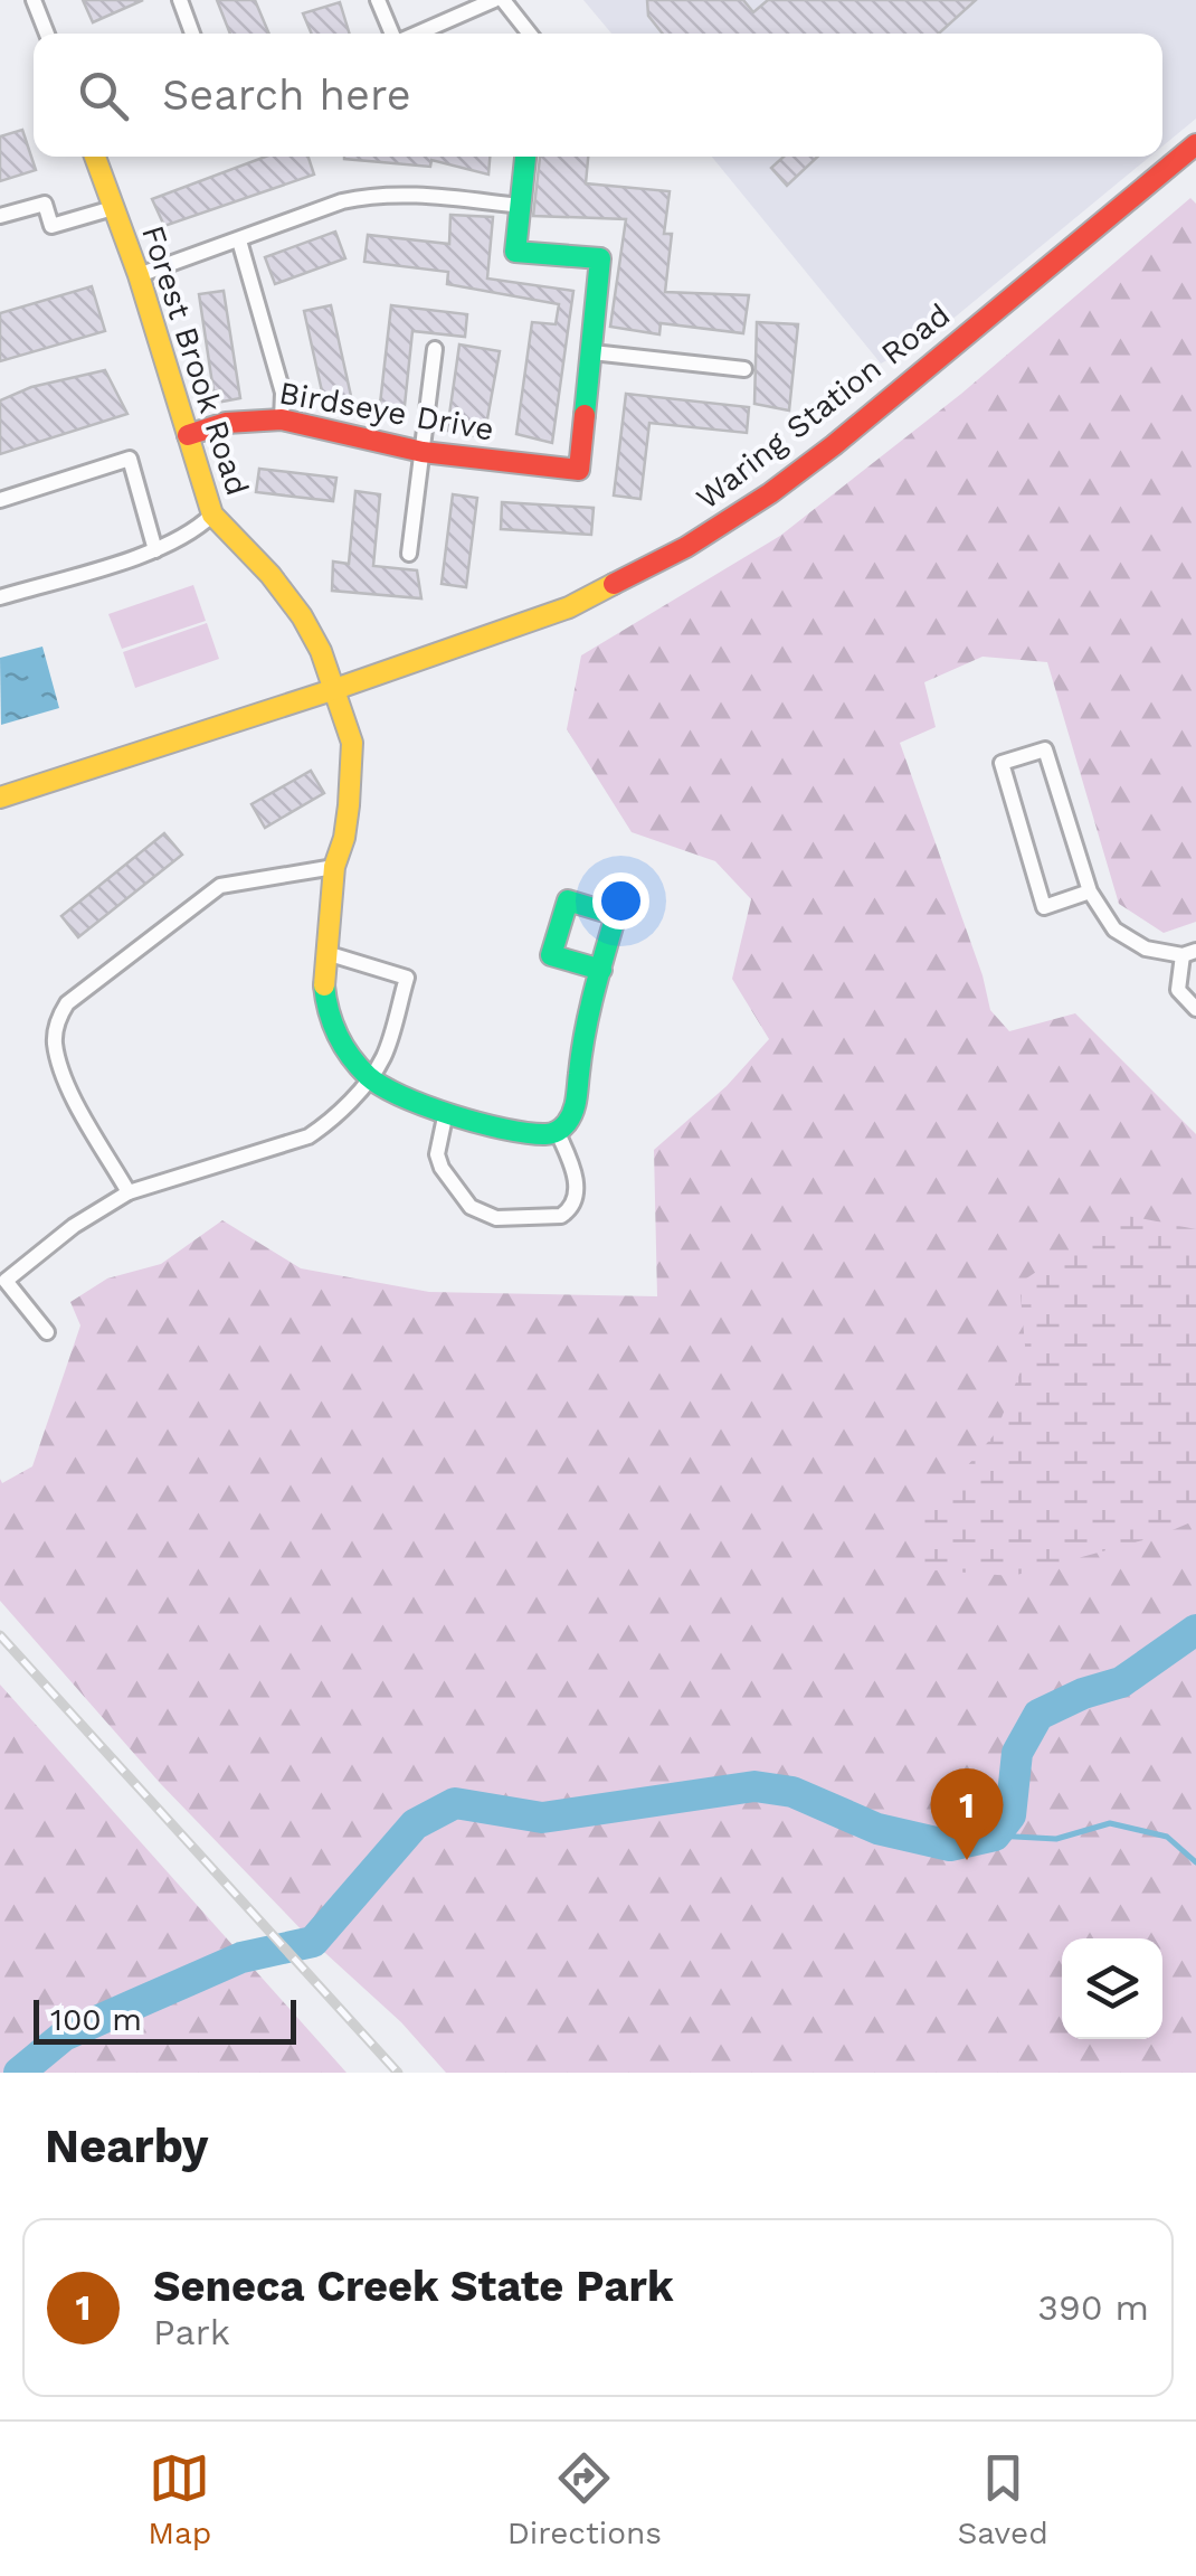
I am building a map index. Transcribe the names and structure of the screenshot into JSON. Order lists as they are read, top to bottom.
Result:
{
  "streets": {
    "street": ["Forest Brook Road", "Waring Station Road", "Birdseye Drive"]
  },
  "crossings": [
    ["Forest Brook Road", "Waring Station Road"],
    ["Forest Brook Road", "Birdseye Drive"]
  ],
  "scale_bar": "100 m",
  "page": {
    "search": "Search here",
    "pins": "1",
    "scale": "100 m",
    "heading": "Nearby",
    "list": [
      {
        "mark": "1",
        "name": "Seneca Creek State Park",
        "note": "Park",
        "value": "390 m"
      }
    ],
    "nav": ["Map", "Directions", "Saved"]
  }
}
